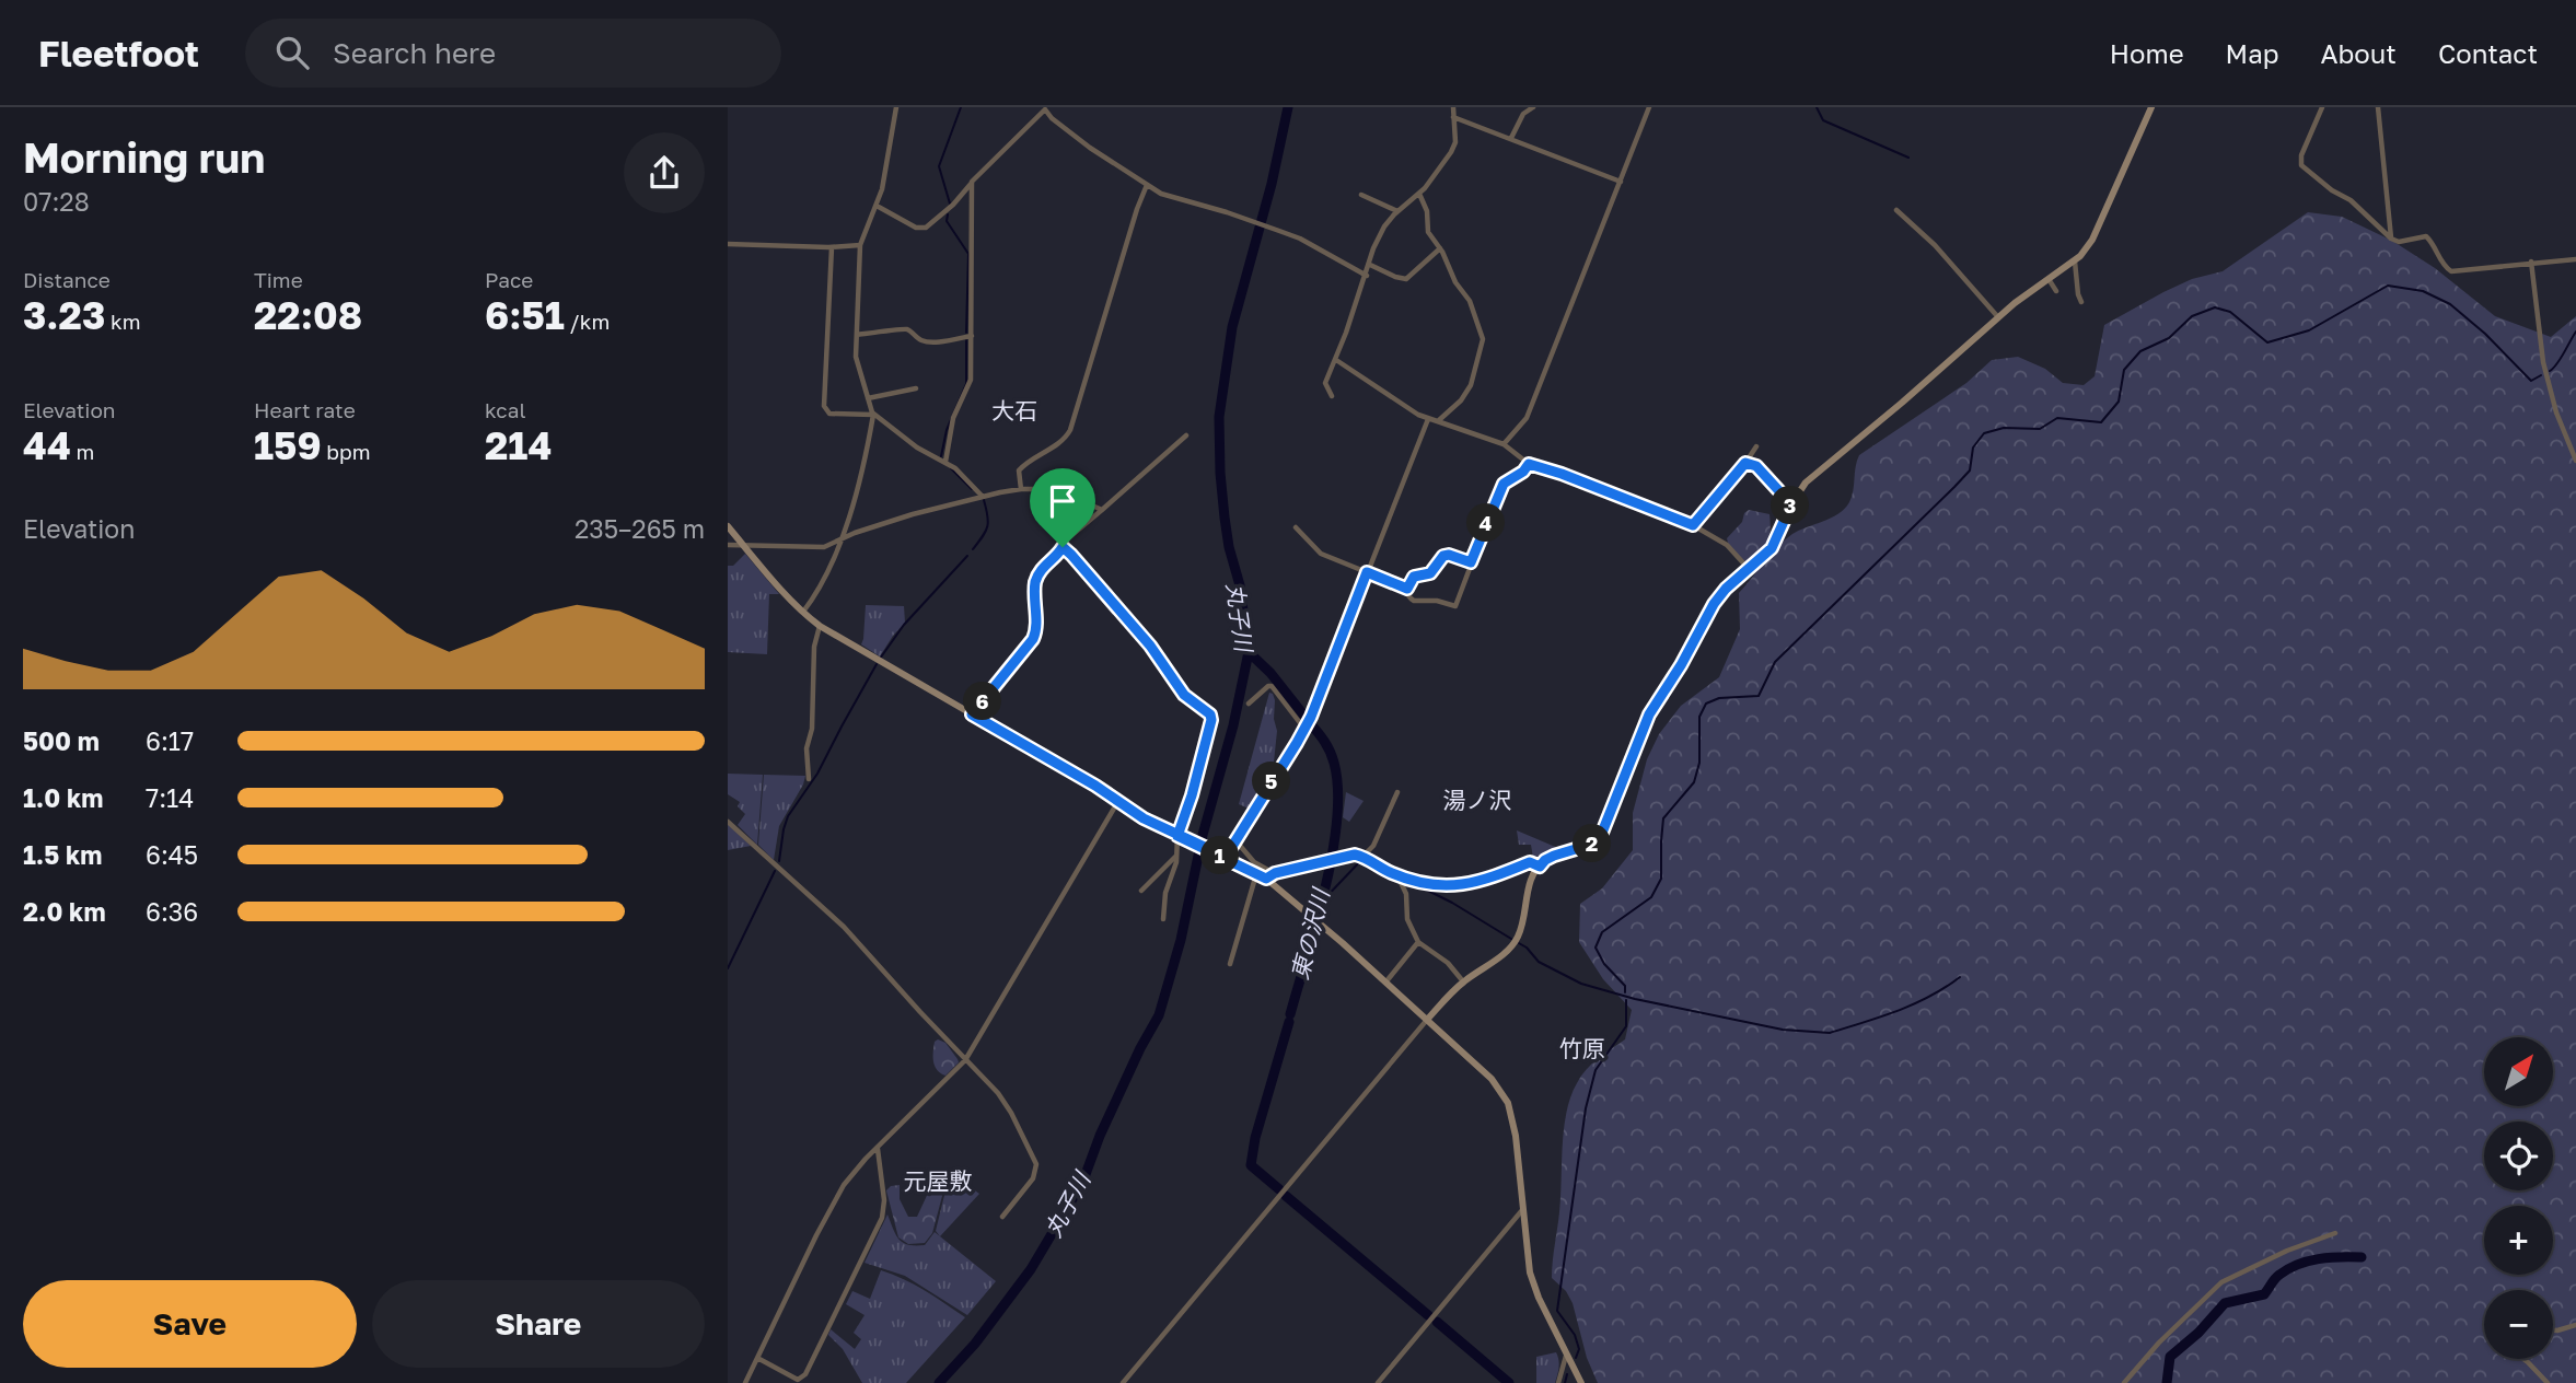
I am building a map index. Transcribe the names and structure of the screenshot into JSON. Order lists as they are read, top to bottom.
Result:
{
  "districts": [
    "大石",
    "湯ノ沢",
    "竹原",
    "元屋敷"
  ],
  "water": ["丸子川", "東の沢川"],
  "north": "top right",
  "page": {
    "header": "Fleetfoot",
    "search": "Search here",
    "nav": [
      "Home",
      "Map",
      "About",
      "Contact"
    ],
    "heading": ["Morning run", "07:28"],
    "stats": [
      ["Distance", "3.23 km"],
      ["Time", "22:08"],
      ["Pace", "6:51 /km"],
      ["Elevation", "44 m"],
      ["Heart rate", "159 bpm"],
      ["kcal", "214"]
    ],
    "pins": [
      "3",
      "4",
      "6",
      "5",
      "2",
      "1"
    ],
    "chart": ["Elevation", "235–265 m"],
    "list": [
      {
        "name": "500 m",
        "note": "6:17"
      },
      {
        "name": "1.0 km",
        "note": "7:14"
      },
      {
        "name": "1.5 km",
        "note": "6:45"
      },
      {
        "name": "2.0 km",
        "note": "6:36"
      }
    ],
    "map_buttons": ["+", "−"],
    "buttons": ["Save", "Share"]
  }
}
